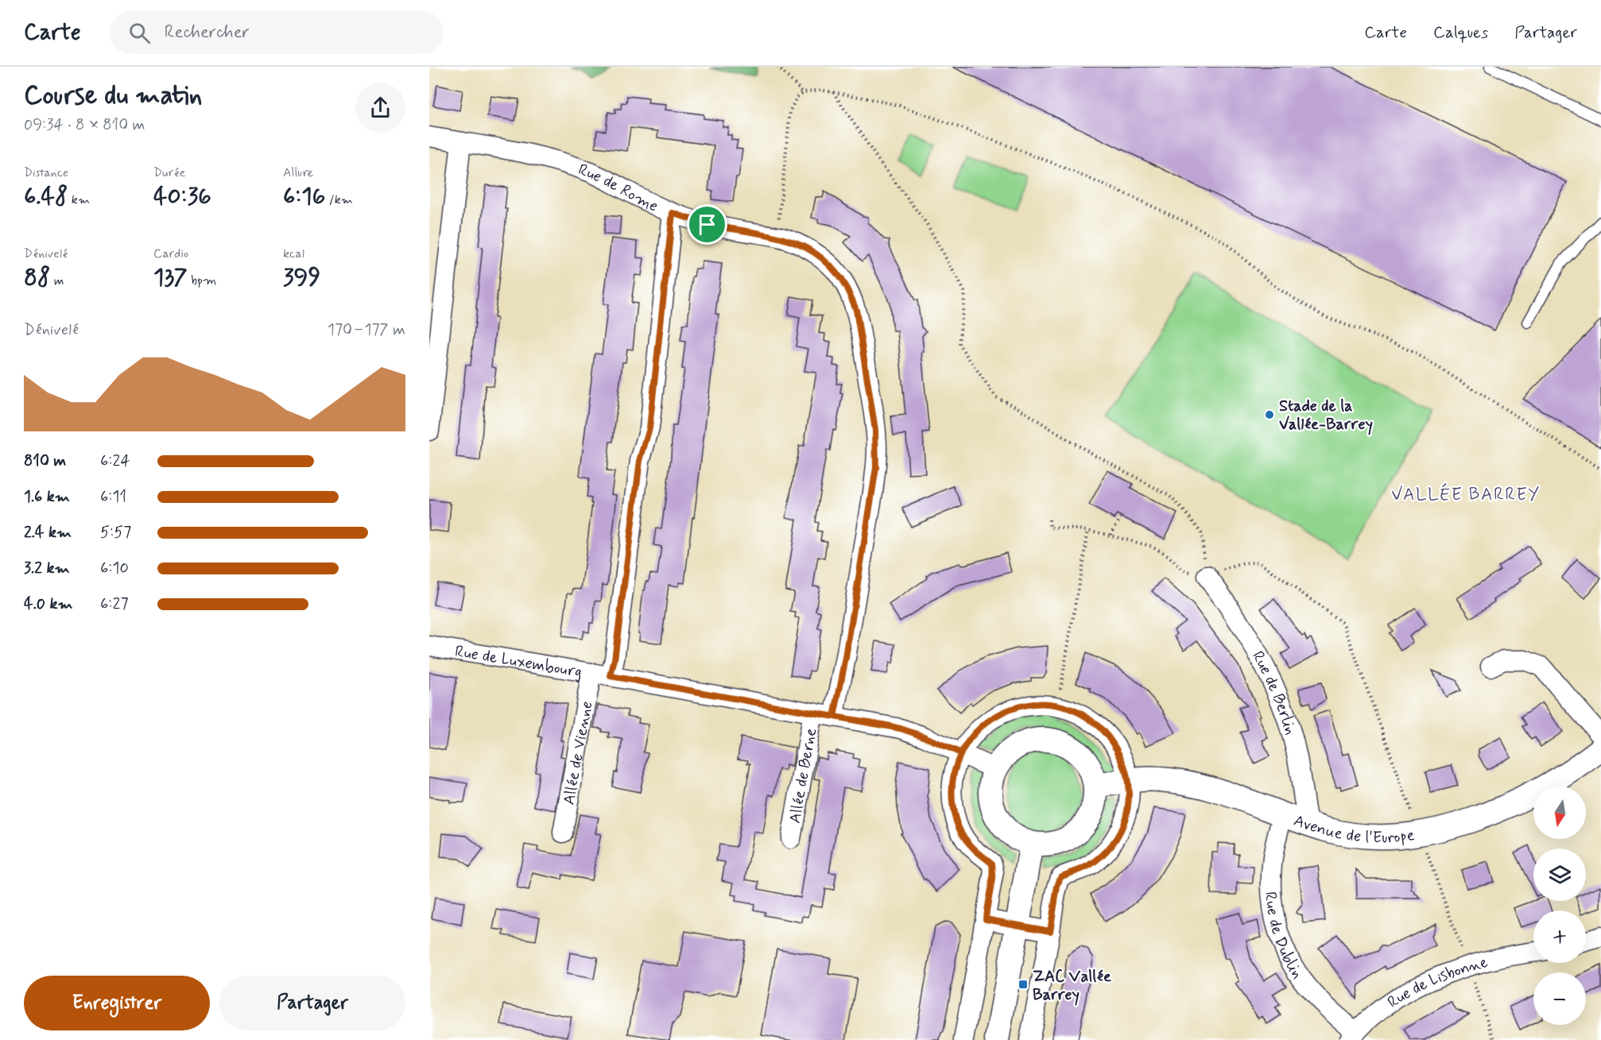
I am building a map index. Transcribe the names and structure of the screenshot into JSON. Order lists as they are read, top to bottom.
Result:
{
  "streets": {
    "street": [
      "Rue de Rome",
      "Rue de Luxembourg",
      "Rue de Berlin",
      "Allée de Vienne",
      "Allée de Berne",
      "Avenue de l'Europe",
      "Rue de Dublin",
      "Rue de Lisbonne"
    ]
  },
  "crossings": [
    ["Rue de Rome", "Rue de Luxembourg"],
    ["Rue de Luxembourg", "Allée de Vienne"],
    ["Rue de Luxembourg", "Allée de Berne"],
    ["Rue de Luxembourg", "Avenue de l'Europe"],
    ["Rue de Berlin", "Avenue de l'Europe"],
    ["Avenue de l'Europe", "Rue de Dublin"],
    ["Rue de Dublin", "Rue de Lisbonne"]
  ],
  "districts": ["VALLÉE BARREY"],
  "places": {
    "other": ["Stade de la Vallée-Barrey"],
    "transit": ["ZAC Vallée Barrey"]
  },
  "north": "bottom",
  "page": {
    "header": "Carte",
    "search": "Rechercher",
    "nav": ["Carte", "Calques", "Partager"],
    "heading": ["Course du matin", "09:34 · 8 × 810 m"],
    "stats": [
      ["Distance", "6.48 km"],
      ["Durée", "40:36"],
      ["Allure", "6:16 /km"],
      ["Dénivelé", "88 m"],
      ["Cardio", "137 bpm"],
      ["kcal", "399"]
    ],
    "chart": ["Dénivelé", "170–177 m"],
    "list": [
      {
        "name": "810 m",
        "note": "6:24"
      },
      {
        "name": "1.6 km",
        "note": "6:11"
      },
      {
        "name": "2.4 km",
        "note": "5:57"
      },
      {
        "name": "3.2 km",
        "note": "6:10"
      },
      {
        "name": "4.0 km",
        "note": "6:27"
      }
    ],
    "map_buttons": ["+", "−"],
    "buttons": ["Enregistrer", "Partager"]
  }
}
